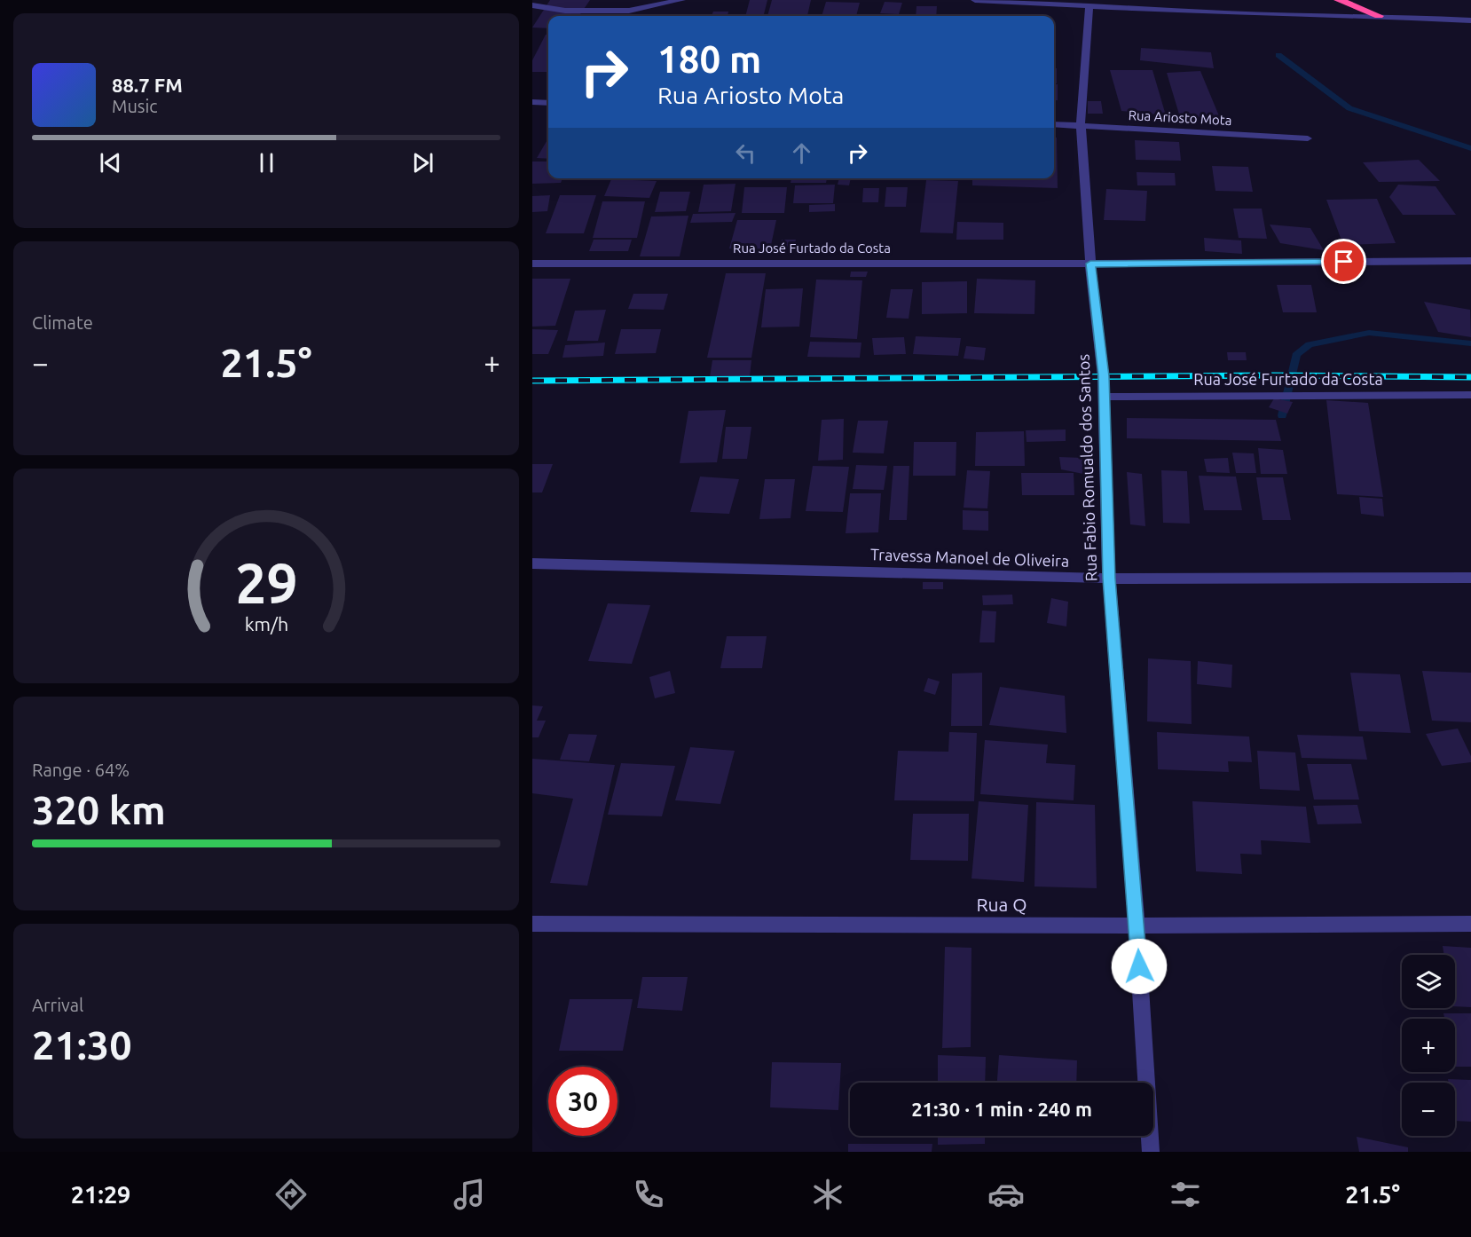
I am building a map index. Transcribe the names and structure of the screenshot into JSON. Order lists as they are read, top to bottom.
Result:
{
  "streets": {
    "street": [
      "Rua Ariosto Mota",
      "Rua José Furtado da Costa",
      "Rua Fabio Romualdo dos Santos",
      "Travessa Manoel de Oliveira",
      "Rua Q"
    ]
  },
  "crossings": [
    ["Rua Ariosto Mota", "Rua Fabio Romualdo dos Santos"],
    ["Rua José Furtado da Costa", "Rua Fabio Romualdo dos Santos"],
    ["Rua Fabio Romualdo dos Santos", "Travessa Manoel de Oliveira"],
    ["Rua Fabio Romualdo dos Santos", "Rua Q"]
  ],
  "page": {
    "turn": ["180 m", "Rua Ariosto Mota"],
    "song": ["88.7 FM", "Music"],
    "tile": [
      "Climate",
      ["Range · 64%", "320 km"],
      ["Arrival", "21:30"]
    ],
    "heat": ["−", "21.5°", "+"],
    "map_buttons": ["+", "−"],
    "limit": "30",
    "trip": "21:30 · 1 min · 240 m",
    "tabs": ["21:29", "21.5°"],
    "gauge": ["29", "km/h"]
  }
}
